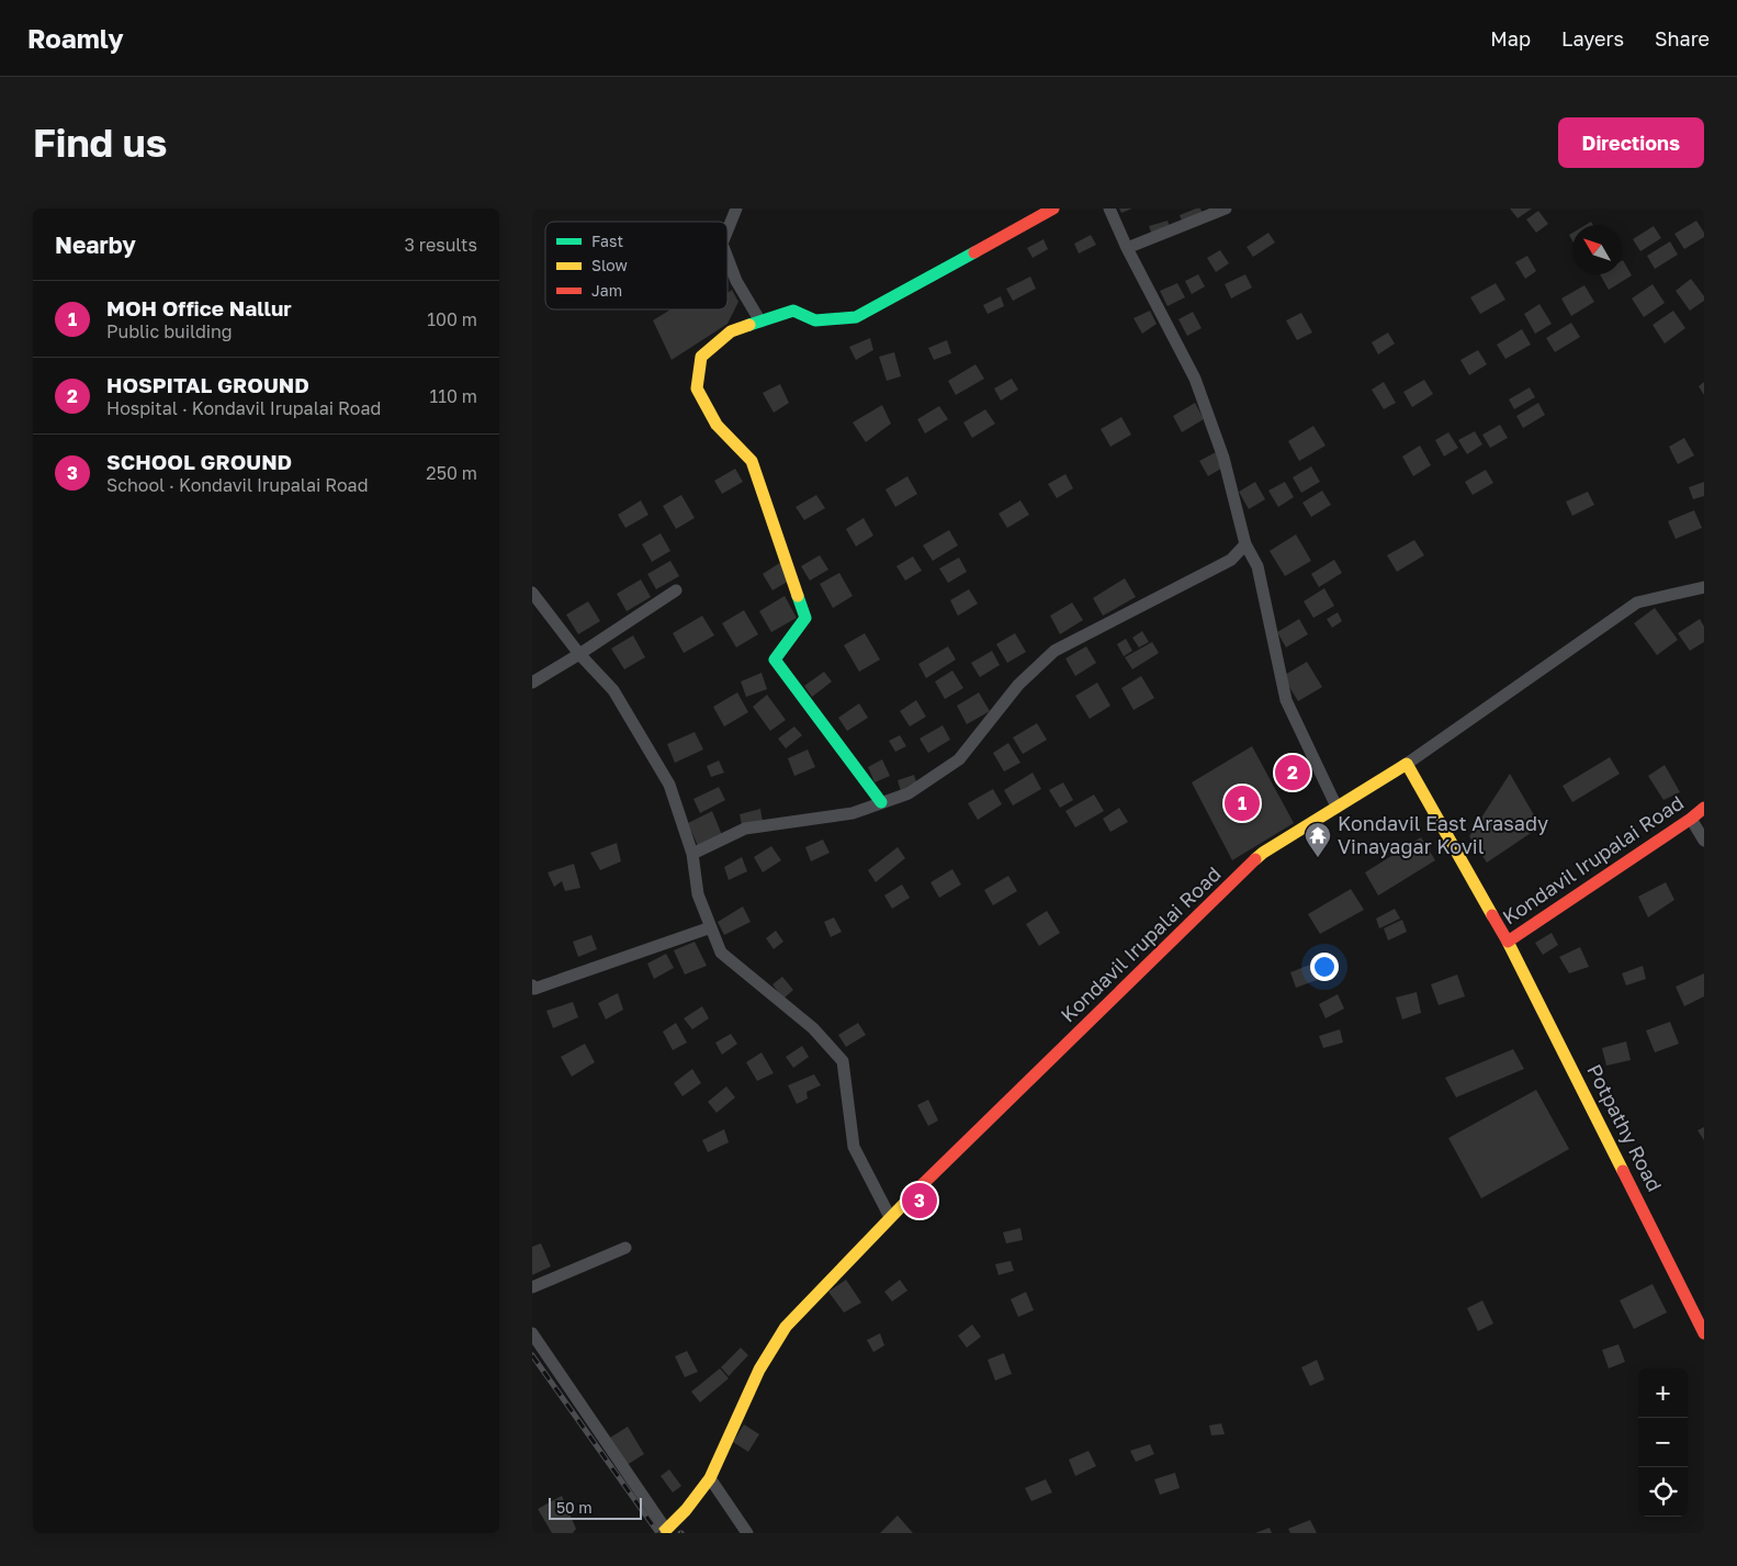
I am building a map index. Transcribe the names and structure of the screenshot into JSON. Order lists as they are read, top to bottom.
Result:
{
  "streets": {
    "street": ["Kondavil Irupalai Road", "Potpathy Road"]
  },
  "crossings": [
    ["Kondavil Irupalai Road", "Potpathy Road"]
  ],
  "places": {
    "temple": ["Kondavil East Arasady Vinayagar Kovil"]
  },
  "legend": ["Fast", "Slow", "Jam"],
  "scale_bar": "50 m",
  "north": "top left",
  "page": {
    "header": "Roamly",
    "nav": ["Map", "Layers", "Share"],
    "buttons": "Directions",
    "title": "Find us",
    "heading": ["Nearby", "3 results"],
    "list": [
      {
        "mark": "1",
        "name": "MOH Office Nallur",
        "note": "Public building",
        "value": "100 m"
      },
      {
        "mark": "2",
        "name": "HOSPITAL GROUND",
        "note": "Hospital · Kondavil Irupalai Road",
        "value": "110 m"
      },
      {
        "mark": "3",
        "name": "SCHOOL GROUND",
        "note": "School · Kondavil Irupalai Road",
        "value": "250 m"
      }
    ],
    "pins": ["2", "1", "3"],
    "map_buttons": ["+", "−"],
    "scale": "50 m"
  }
}
